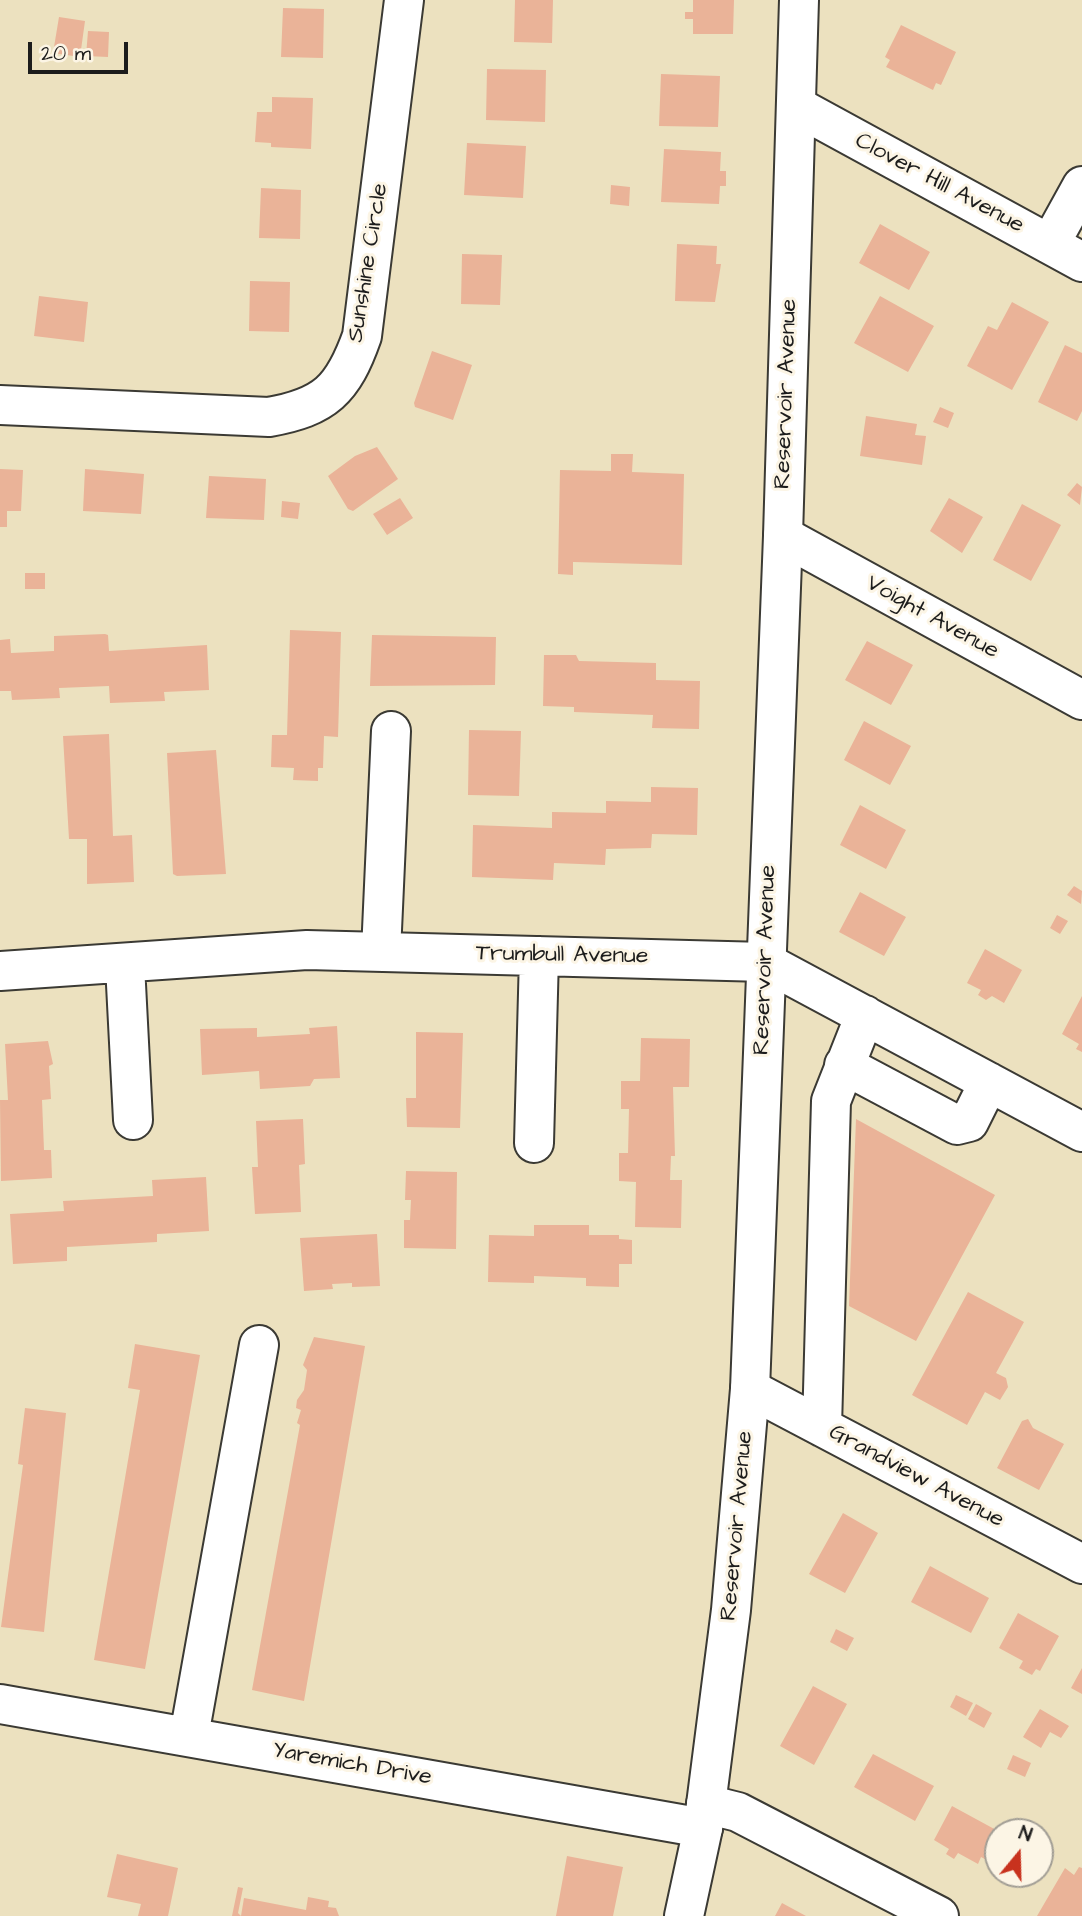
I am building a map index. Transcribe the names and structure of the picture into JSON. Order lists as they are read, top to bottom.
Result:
{
  "streets": {
    "street": [
      "Clover Hill Avenue",
      "Sunshine Circle",
      "Reservoir Avenue",
      "Voight Avenue",
      "Trumbull Avenue",
      "Grandview Avenue",
      "Yaremich Drive"
    ]
  },
  "crossings": [
    ["Clover Hill Avenue", "Reservoir Avenue"],
    ["Reservoir Avenue", "Voight Avenue"],
    ["Reservoir Avenue", "Trumbull Avenue"],
    ["Reservoir Avenue", "Grandview Avenue"],
    ["Reservoir Avenue", "Yaremich Drive"]
  ],
  "scale_bar": "20 m",
  "north": "top"
}
